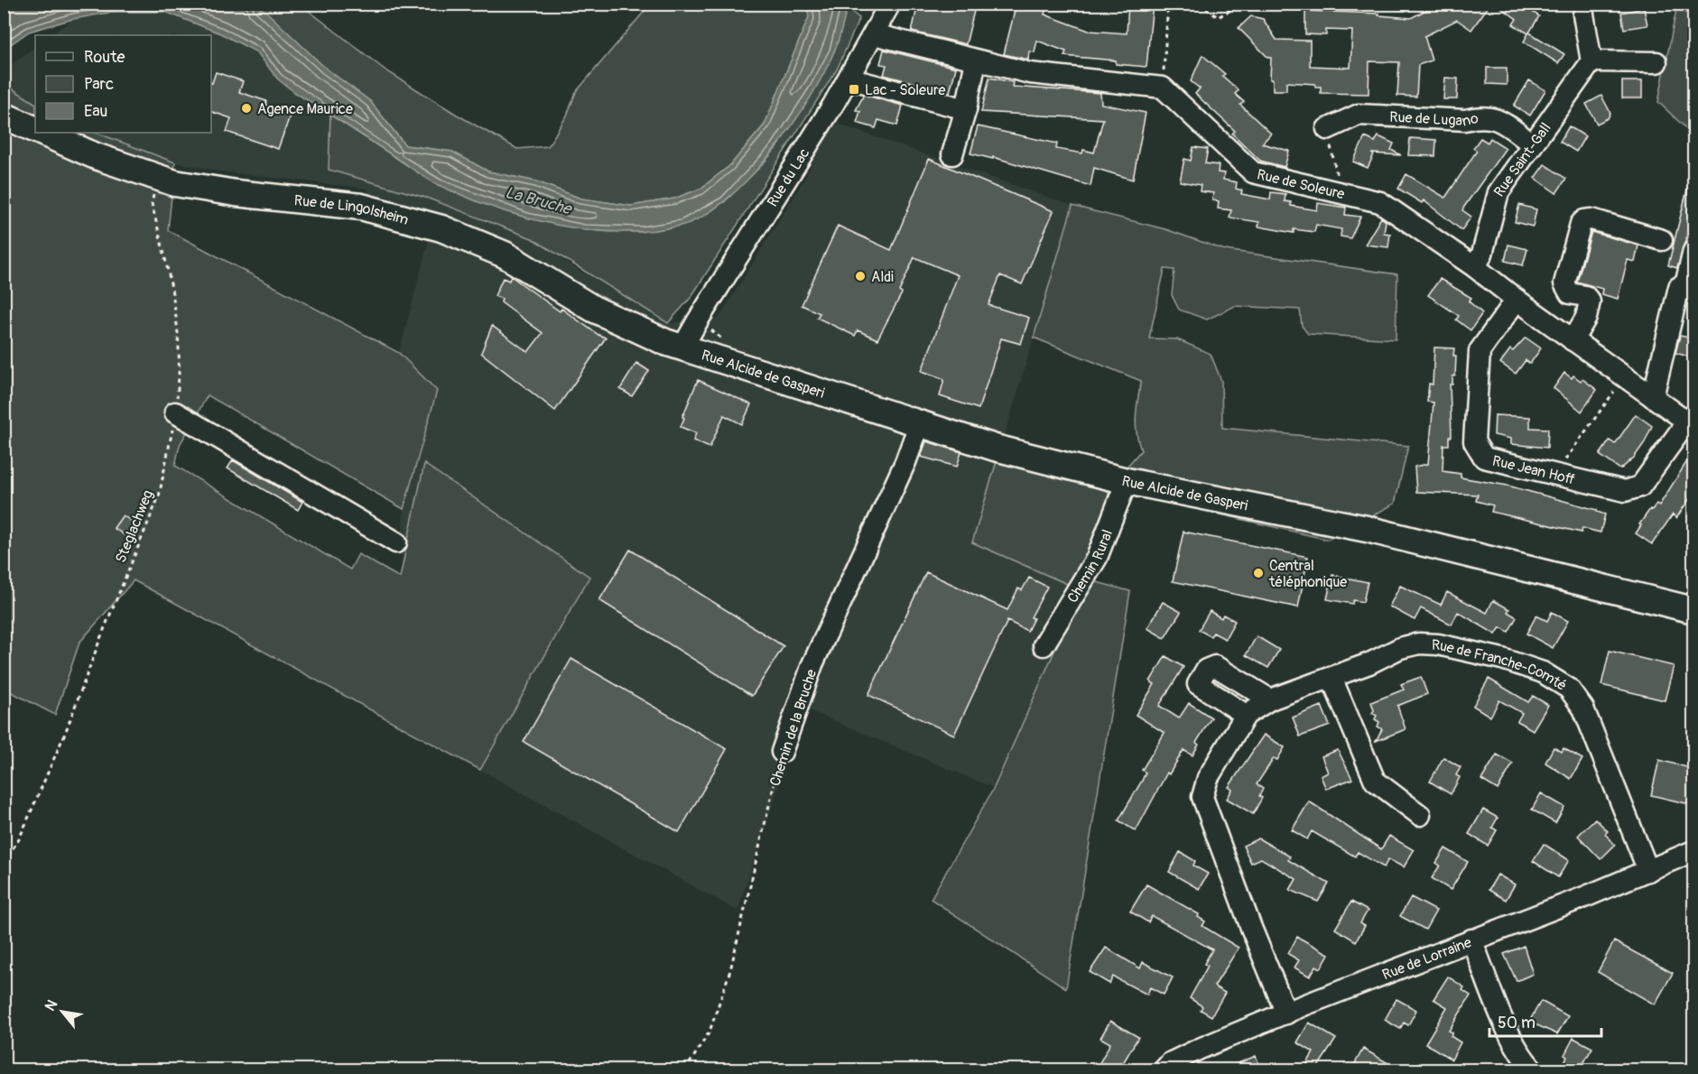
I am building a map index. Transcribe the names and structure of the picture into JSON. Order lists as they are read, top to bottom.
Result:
{
  "streets": {
    "main road": ["Rue de Lingolsheim", "Rue Alcide de Gasperi"],
    "street": [
      "Rue de Lugano",
      "Rue Saint-Gall",
      "Rue du Lac",
      "Rue de Soleure",
      "Rue Jean Hoff",
      "Chemin Rural",
      "Rue de Franche-Comté",
      "Chemin de la Bruche",
      "Rue de Lorraine"
    ],
    "path": ["Steglachweg"]
  },
  "crossings": [
    ["Rue de Lugano", "Rue Saint-Gall"],
    ["Rue Saint-Gall", "Rue de Soleure"],
    ["Rue du Lac", "Rue de Lingolsheim"],
    ["Rue du Lac", "Rue Alcide de Gasperi"],
    ["Rue de Soleure", "Rue Jean Hoff"],
    ["Rue de Lingolsheim", "Rue Alcide de Gasperi"],
    ["Rue de Lingolsheim", "Steglachweg"],
    ["Rue Alcide de Gasperi", "Chemin Rural"],
    ["Rue Alcide de Gasperi", "Chemin de la Bruche"],
    ["Rue de Franche-Comté", "Rue de Lorraine"]
  ],
  "water": ["La Bruche"],
  "places": {
    "transit": ["Lac - Soleure"],
    "other": ["Agence Maurice", "Aldi", "Central téléphonique"]
  },
  "legend": ["Route", "Parc", "Eau"],
  "scale_bar": "50 m",
  "north": "top left"
}
